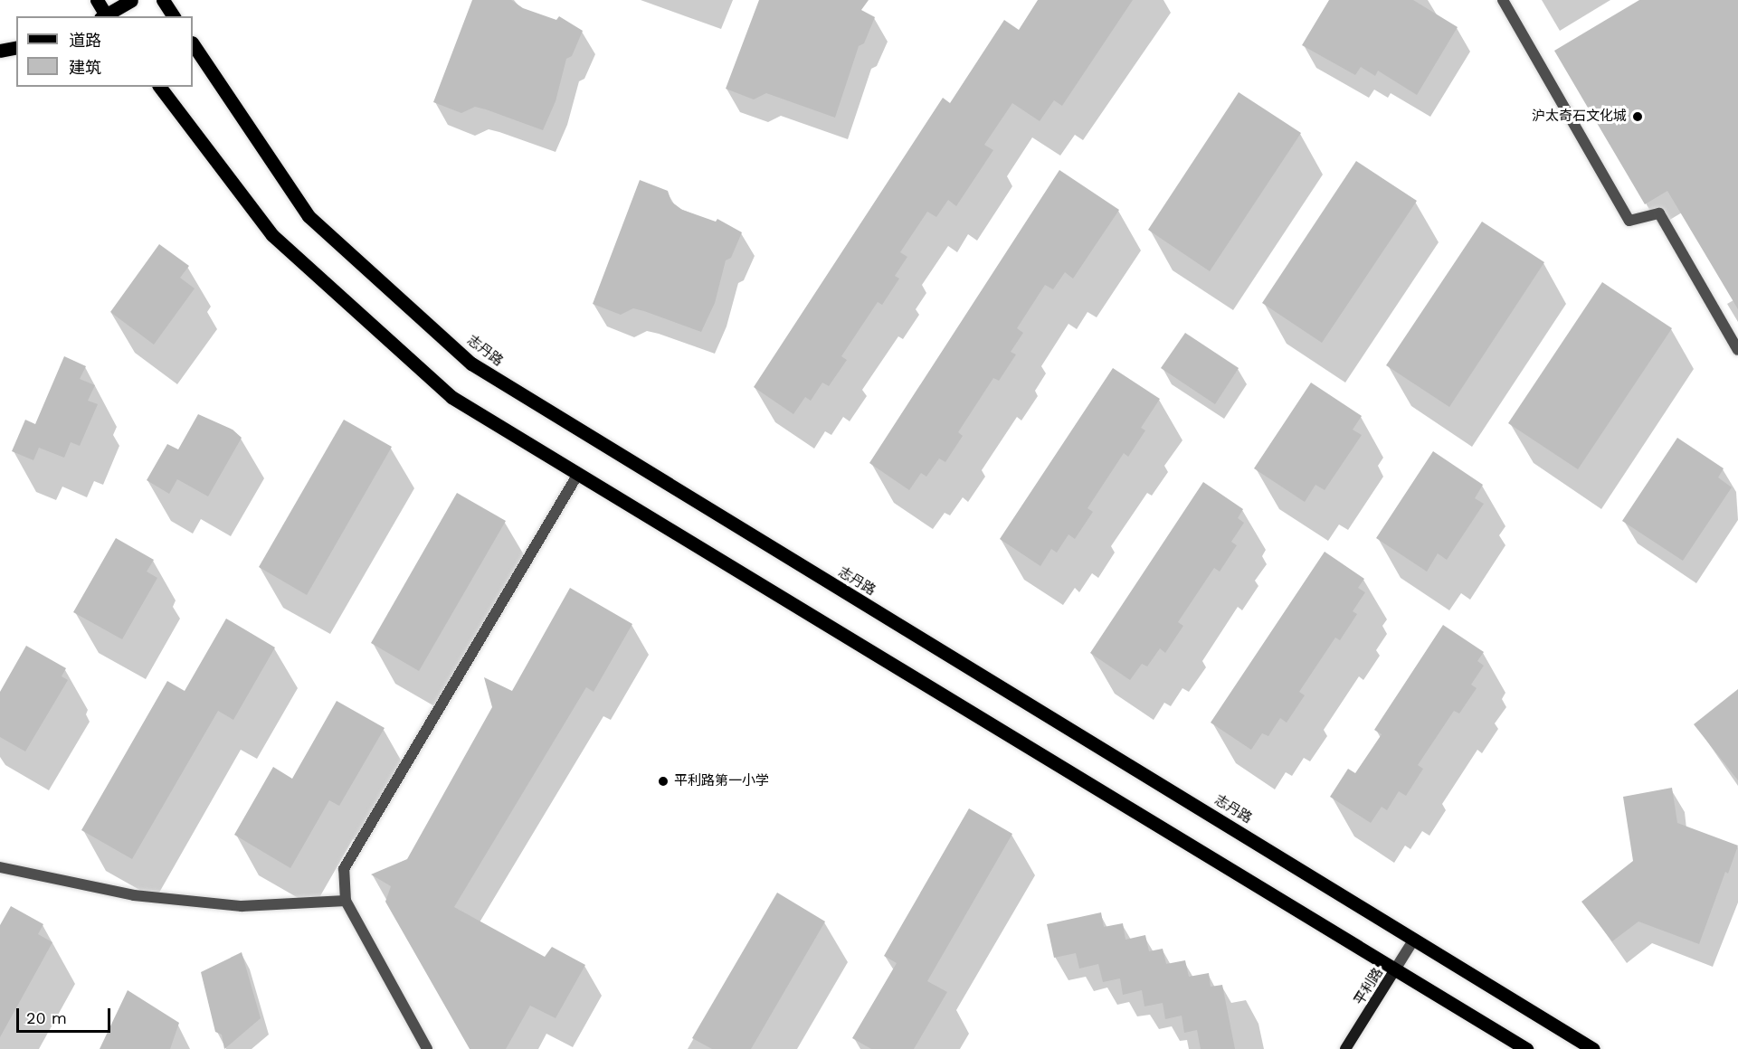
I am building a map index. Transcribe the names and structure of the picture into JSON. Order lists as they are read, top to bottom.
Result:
{
  "streets": {
    "main road": ["志丹路"],
    "street": ["平利路"]
  },
  "crossings": [
    ["志丹路", "平利路"]
  ],
  "places": ["沪太奇石文化城", "平利路第一小学"],
  "legend": ["道路", "建筑"],
  "scale_bar": "20 m"
}
